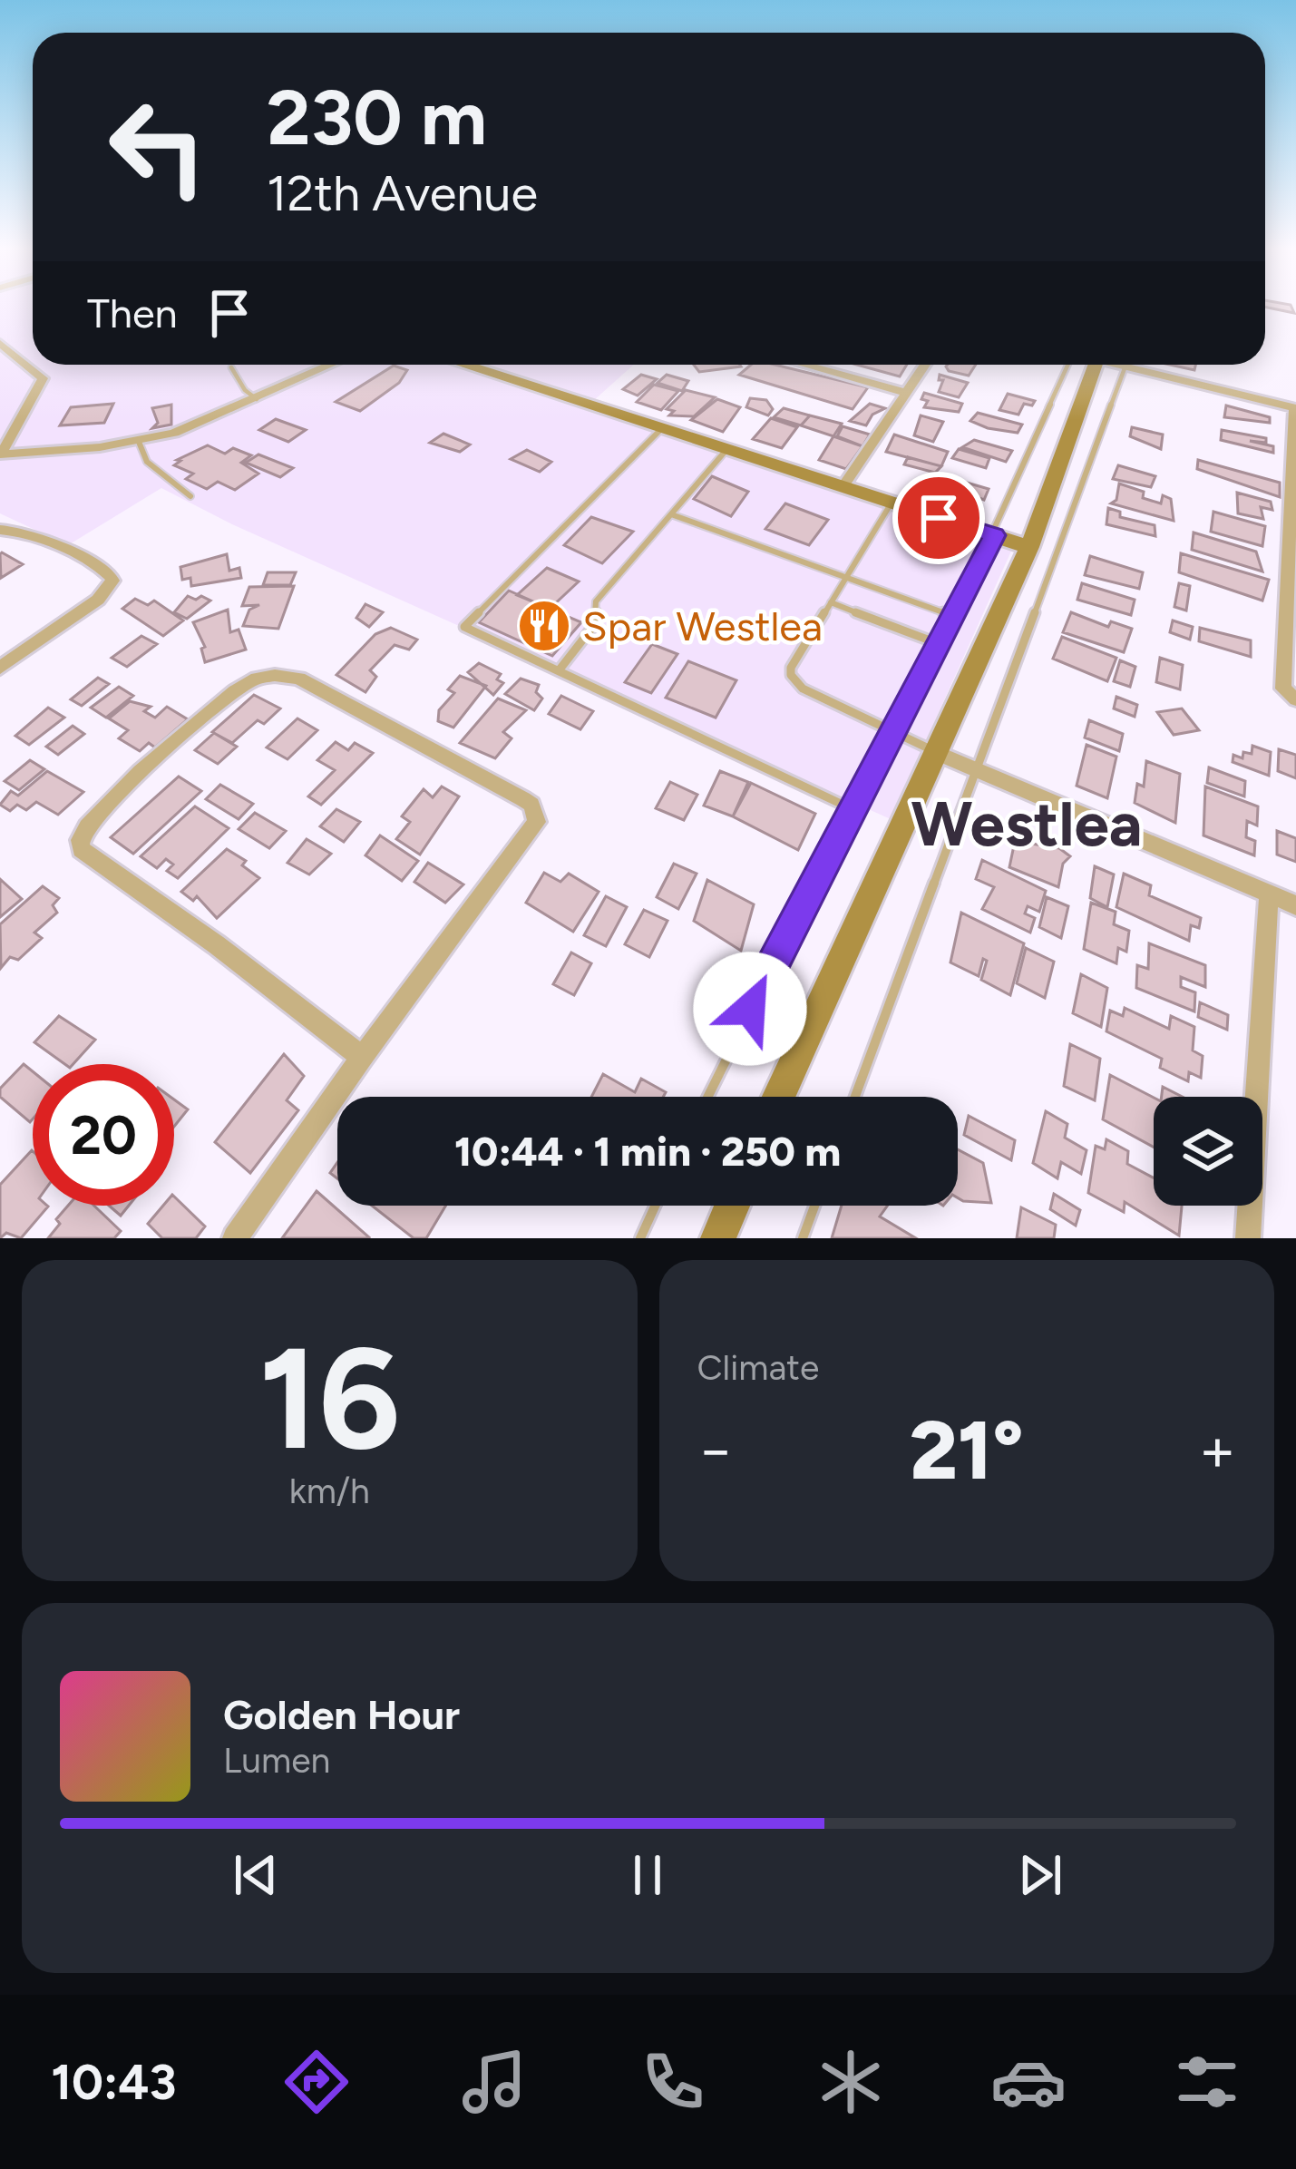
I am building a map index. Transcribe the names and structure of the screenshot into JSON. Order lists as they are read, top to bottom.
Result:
{
  "districts": ["Westlea"],
  "places": {
    "restaurant": ["Spar Westlea"]
  },
  "page": {
    "turn": ["230 m", "12th Avenue"],
    "then": "Then",
    "limit": "20",
    "trip": "10:44 · 1 min · 250 m",
    "tile": [
      ["16", "km/h"],
      "Climate"
    ],
    "heat": ["−", "21°", "+"],
    "song": ["Golden Hour", "Lumen"],
    "tabs": "10:43"
  }
}
